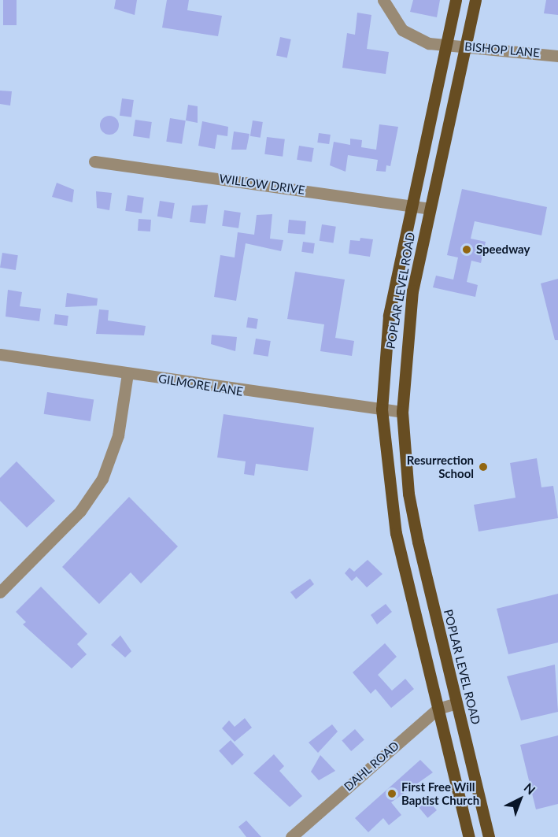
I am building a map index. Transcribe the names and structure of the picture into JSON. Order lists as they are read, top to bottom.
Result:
{
  "streets": {
    "main road": ["POPLAR LEVEL ROAD"],
    "street": [
      "BISHOP LANE",
      "WILLOW DRIVE",
      "GILMORE LANE",
      "DAHL ROAD"
    ]
  },
  "crossings": [
    ["BISHOP LANE", "POPLAR LEVEL ROAD"],
    ["WILLOW DRIVE", "POPLAR LEVEL ROAD"],
    ["POPLAR LEVEL ROAD", "GILMORE LANE"],
    ["POPLAR LEVEL ROAD", "DAHL ROAD"]
  ],
  "places": ["Speedway", "Resurrection School", "First Free Will Baptist Church"],
  "north": "top right"
}
